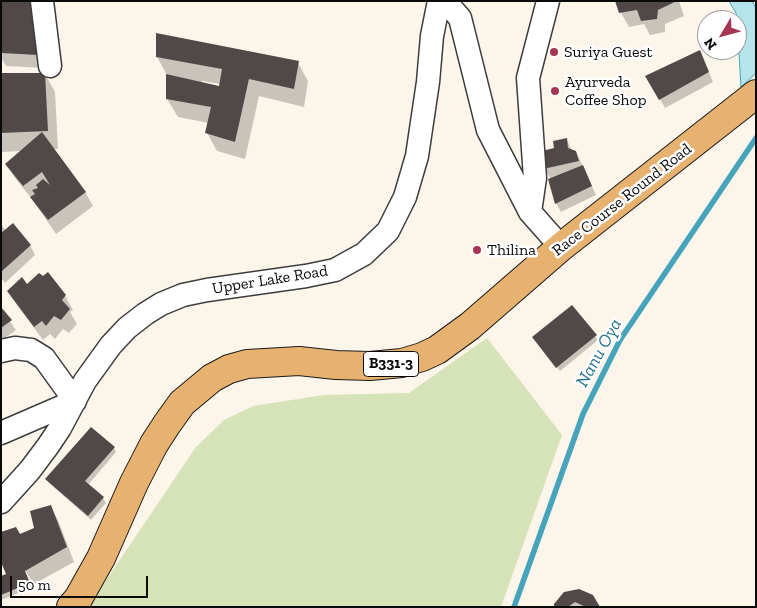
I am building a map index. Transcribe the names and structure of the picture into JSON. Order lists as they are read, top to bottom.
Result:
{
  "streets": {
    "main road": ["Race Course Round Road", "B331-3"],
    "street": ["Upper Lake Road"]
  },
  "water": ["Nanu Oya"],
  "places": ["Suriya Guest", "Ayurveda Coffee Shop", "Thilina"],
  "scale_bar": "50 m",
  "north": "bottom left"
}
